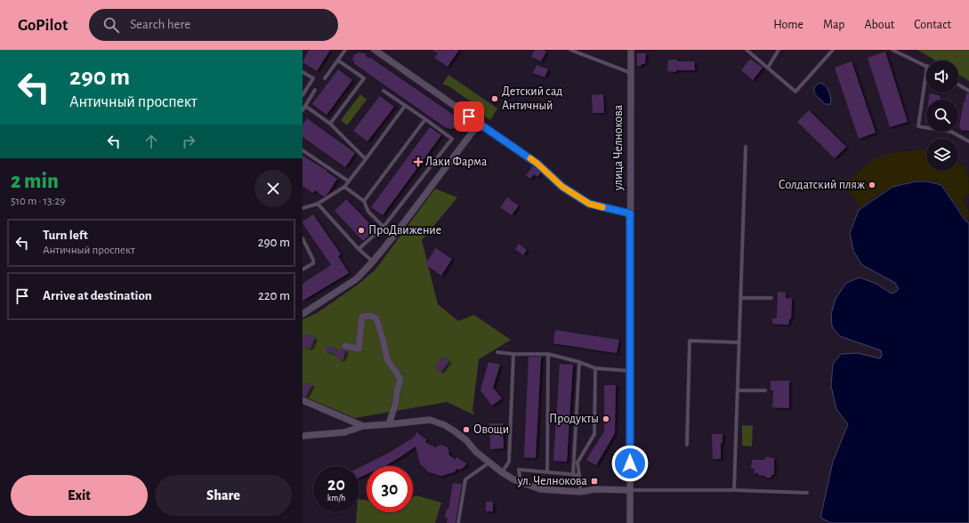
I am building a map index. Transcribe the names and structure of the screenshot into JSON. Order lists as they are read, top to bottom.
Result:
{
  "streets": {
    "street": ["улица Челнокова"]
  },
  "places": {
    "other": [
      "Детский сад Античный",
      "Солдатский пляж",
      "ПроДвижение",
      "Продукты",
      "Овощи"
    ],
    "health": ["Лаки Фарма"],
    "transit": ["ул. Челнокова"]
  },
  "page": {
    "header": "GoPilot",
    "search": "Search here",
    "nav": [
      "Home",
      "Map",
      "About",
      "Contact"
    ],
    "turn": ["290 m", "Античный проспект"],
    "heading": ["2 min", "510 m · 13:29"],
    "list": [
      {
        "name": "Turn left",
        "note": "Античный проспект",
        "value": "290 m"
      },
      {
        "name": "Arrive at destination",
        "value": "220 m"
      }
    ],
    "speed": "20 km/h",
    "limit": "30",
    "buttons": ["Exit", "Share"]
  }
}
